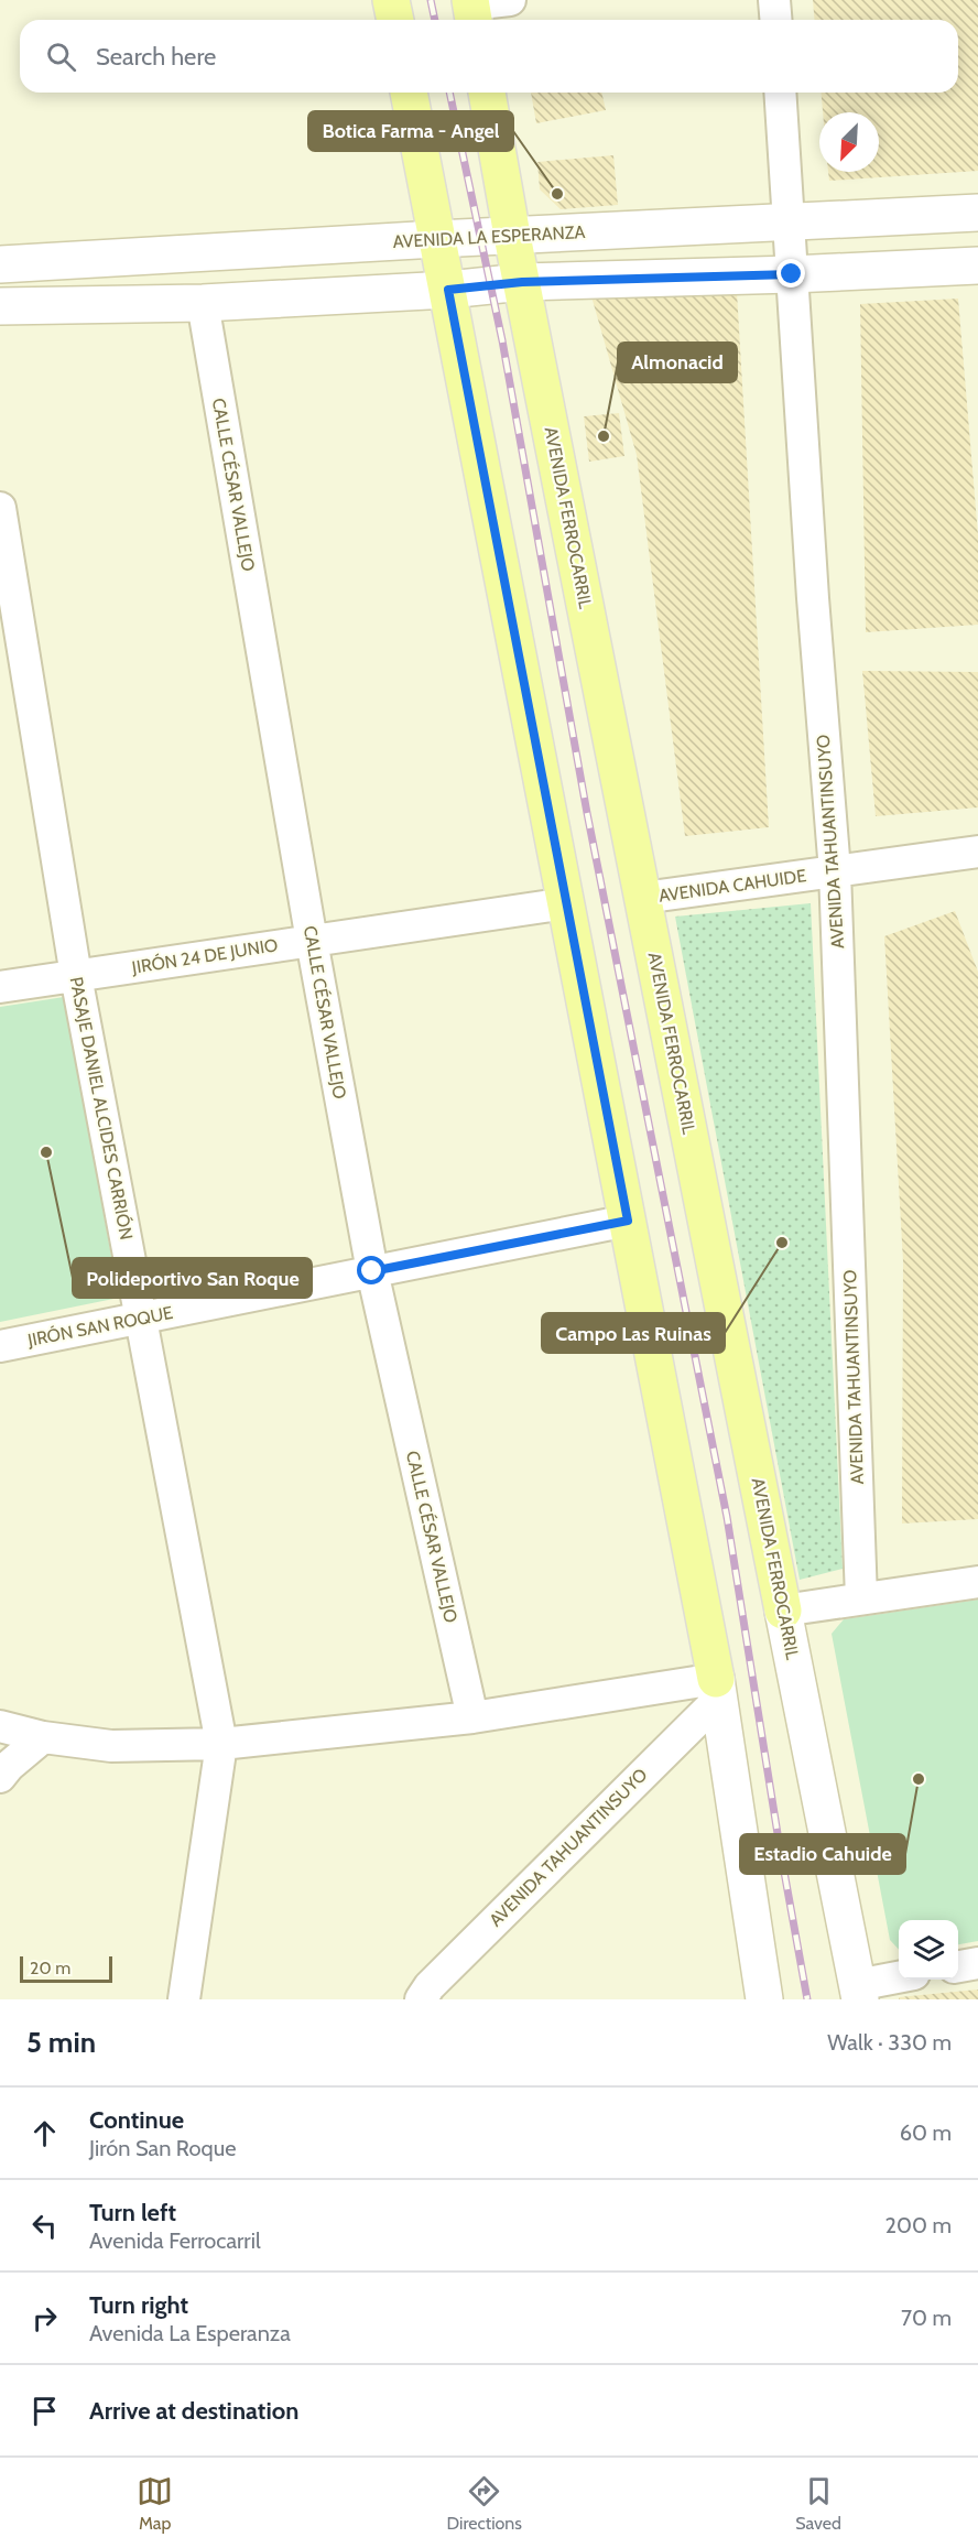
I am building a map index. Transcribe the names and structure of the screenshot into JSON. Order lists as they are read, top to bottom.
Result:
{
  "streets": {
    "main road": ["AVENIDA FERROCARRIL"],
    "street": [
      "AVENIDA LA ESPERANZA",
      "CALLE CÉSAR VALLEJO",
      "AVENIDA TAHUANTINSUYO",
      "AVENIDA CAHUIDE",
      "JIRÓN 24 DE JUNIO",
      "PASAJE DANIEL ALCIDES CARRIÓN",
      "JIRÓN SAN ROQUE"
    ]
  },
  "crossings": [
    ["AVENIDA LA ESPERANZA", "AVENIDA FERROCARRIL"],
    ["AVENIDA LA ESPERANZA", "AVENIDA TAHUANTINSUYO"],
    ["CALLE CÉSAR VALLEJO", "JIRÓN 24 DE JUNIO"],
    ["CALLE CÉSAR VALLEJO", "JIRÓN SAN ROQUE"],
    ["AVENIDA FERROCARRIL", "AVENIDA CAHUIDE"],
    ["AVENIDA TAHUANTINSUYO", "AVENIDA CAHUIDE"],
    ["JIRÓN 24 DE JUNIO", "PASAJE DANIEL ALCIDES CARRIÓN"],
    ["PASAJE DANIEL ALCIDES CARRIÓN", "JIRÓN SAN ROQUE"]
  ],
  "places": [
    "Botica Farma - Angel",
    "Almonacid",
    "Polideportivo San Roque",
    "Campo Las Ruinas",
    "Estadio Cahuide"
  ],
  "scale_bar": "20 m",
  "north": "bottom left",
  "page": {
    "search": "Search here",
    "scale": "20 m",
    "heading": ["5 min", "Walk · 330 m"],
    "list": [
      ["Continue", "Jirón San Roque", "60 m"],
      ["Turn left", "Avenida Ferrocarril", "200 m"],
      ["Turn right", "Avenida La Esperanza", "70 m"],
      "Arrive at destination"
    ],
    "nav": ["Map", "Directions", "Saved"]
  }
}
